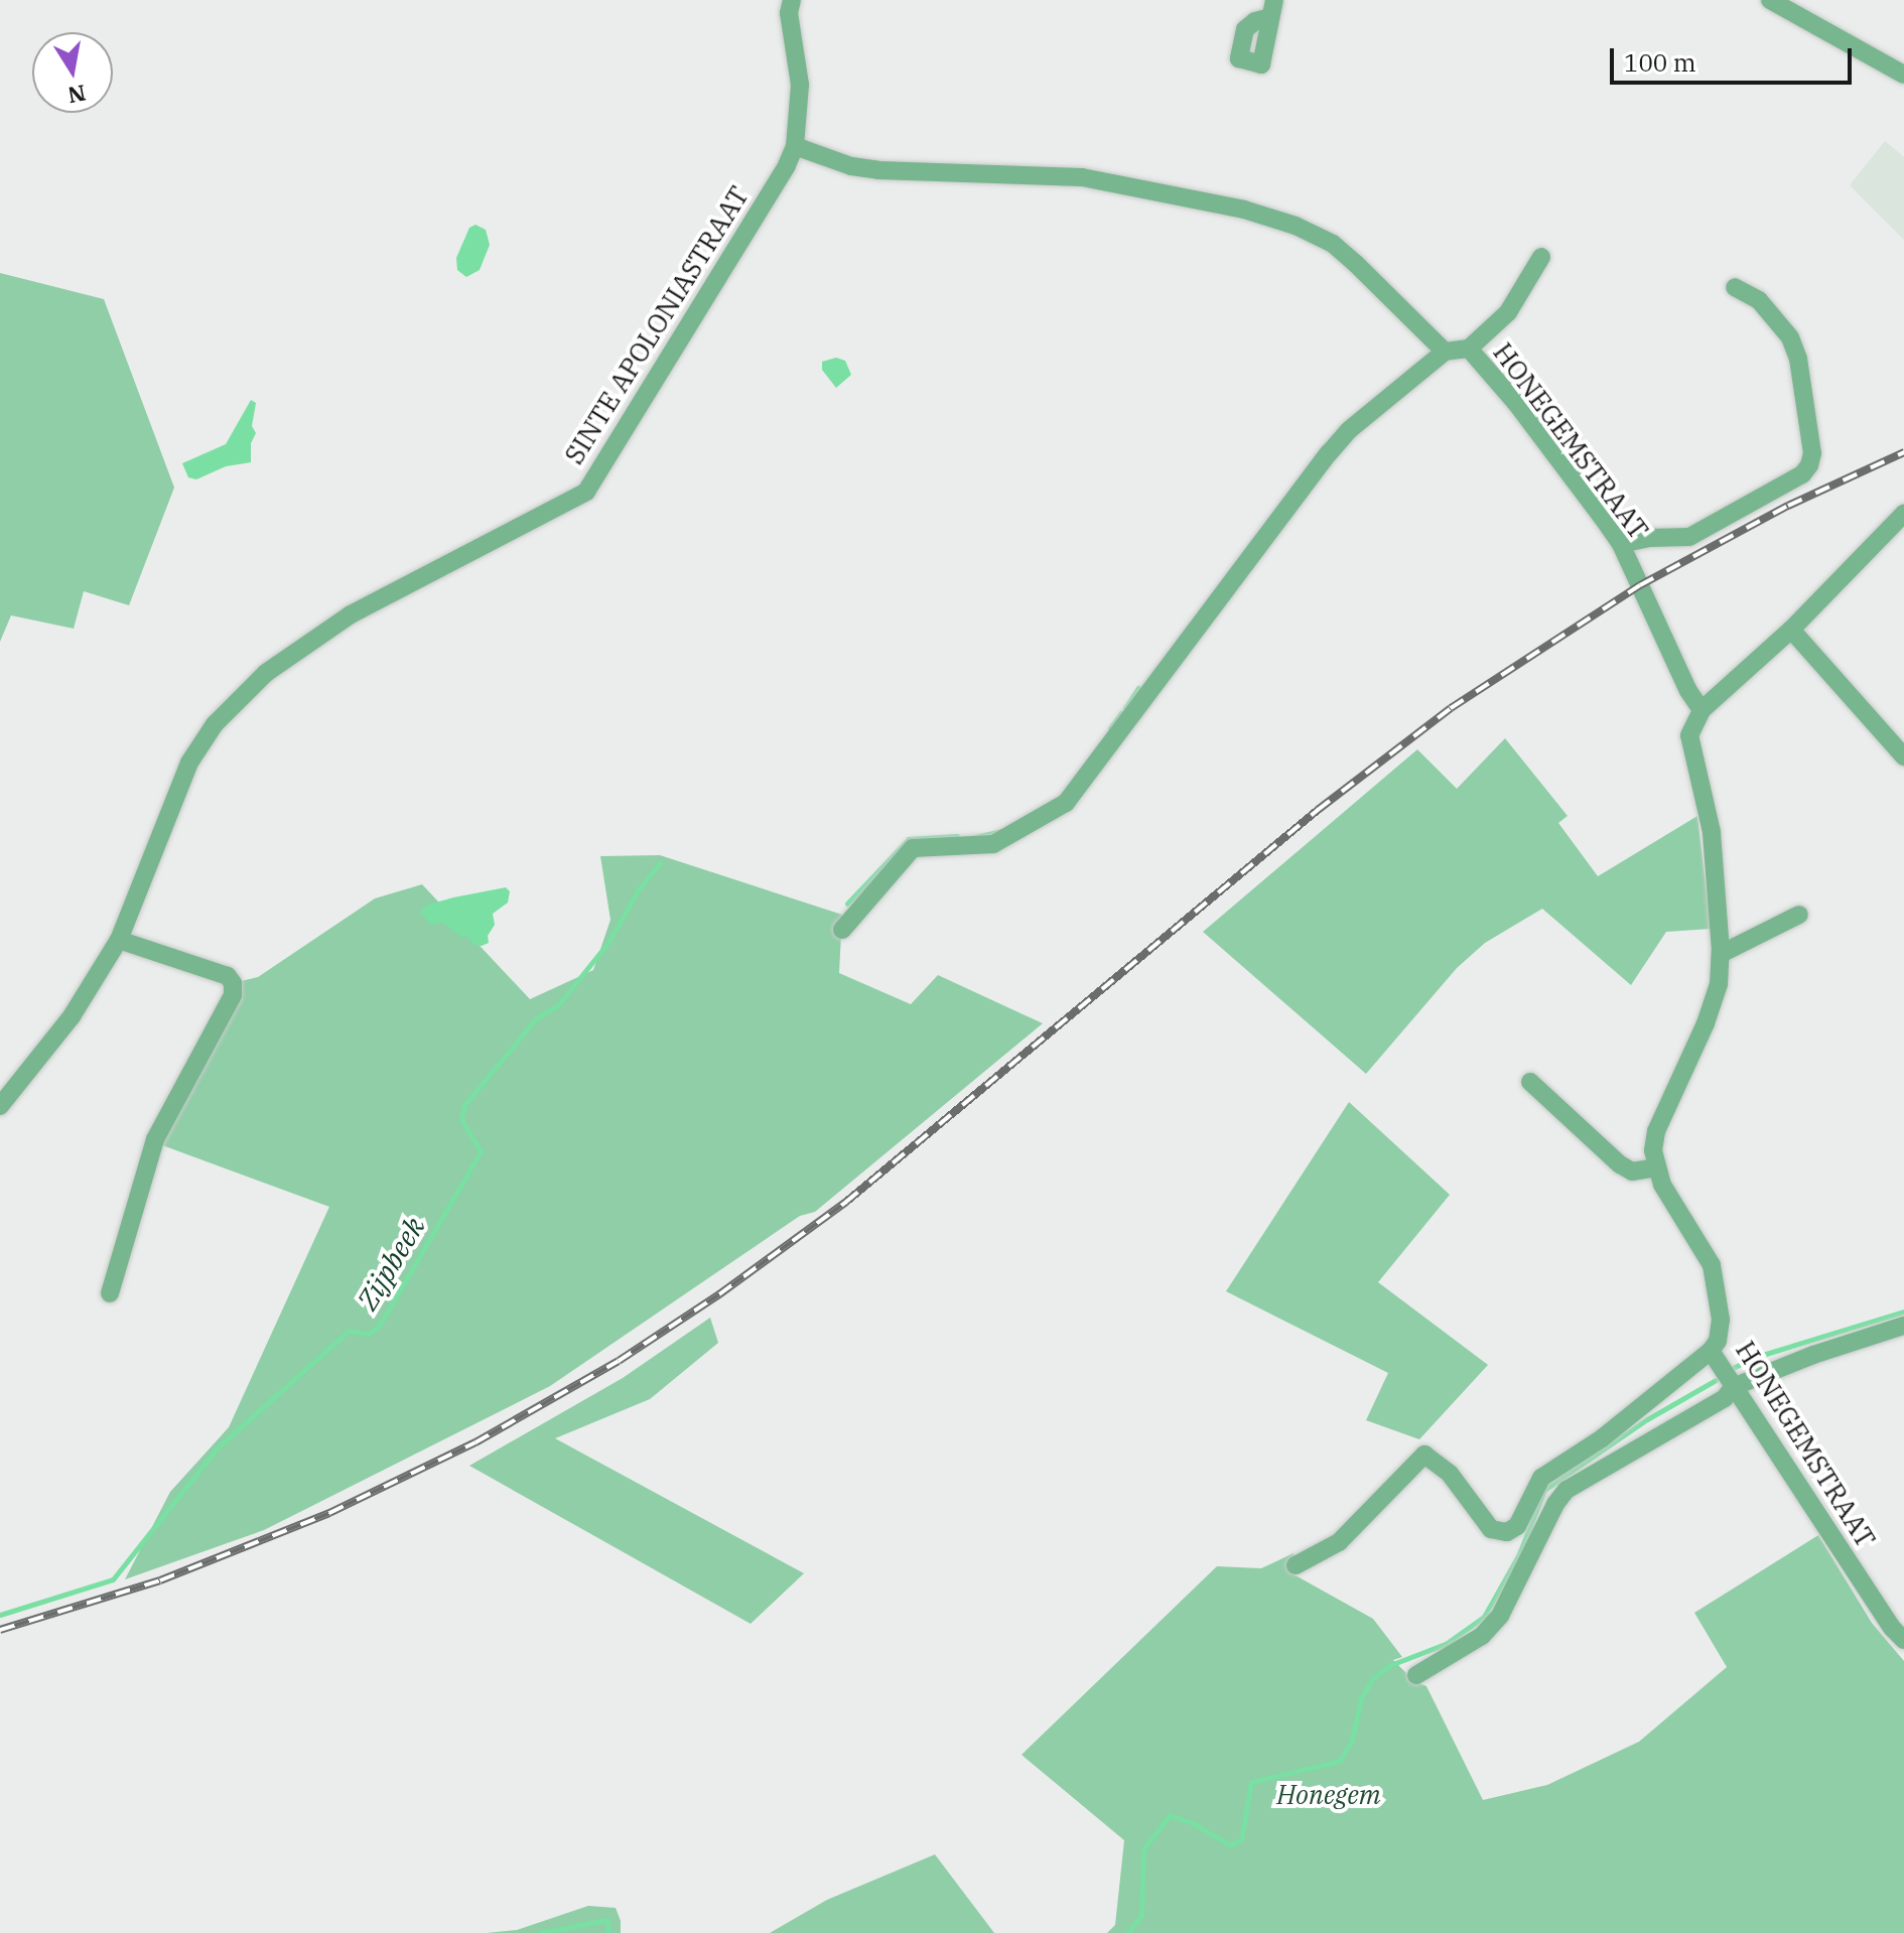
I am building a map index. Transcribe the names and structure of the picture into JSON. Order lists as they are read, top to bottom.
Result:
{
  "streets": {
    "street": ["SINTE APOLONIASTRAAT", "HONEGEMSTRAAT"]
  },
  "water": ["Zijpbeek"],
  "parks": ["Honegem"],
  "scale_bar": "100 m",
  "north": "bottom"
}
